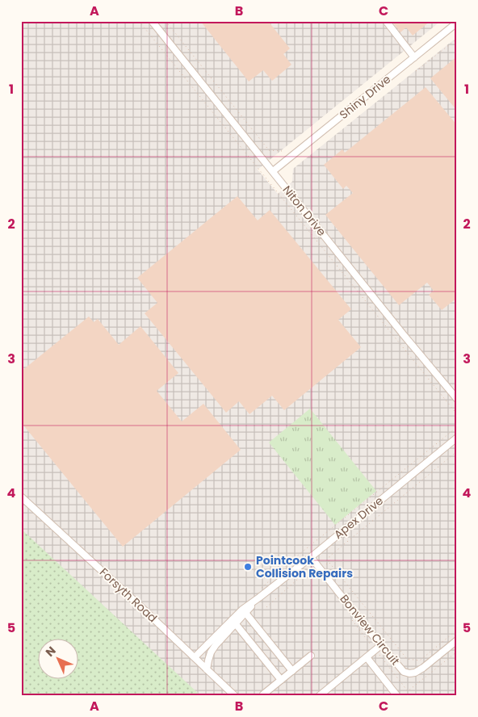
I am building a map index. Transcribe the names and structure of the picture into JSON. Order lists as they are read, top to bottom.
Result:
{
  "streets": {
    "street": [
      "Shiny Drive",
      "Niton Drive",
      "Apex Drive",
      "Forsyth Road",
      "Bonview Circuit"
    ]
  },
  "crossings": [
    ["Shiny Drive", "Niton Drive"],
    ["Apex Drive", "Forsyth Road"],
    ["Apex Drive", "Bonview Circuit"]
  ],
  "places": ["Pointcook Collision Repairs"],
  "north": "top left",
  "grid": {
    "columns": ["A", "B", "C"],
    "rows": [
      "1",
      "2",
      "3",
      "4",
      "5"
    ]
  }
}
